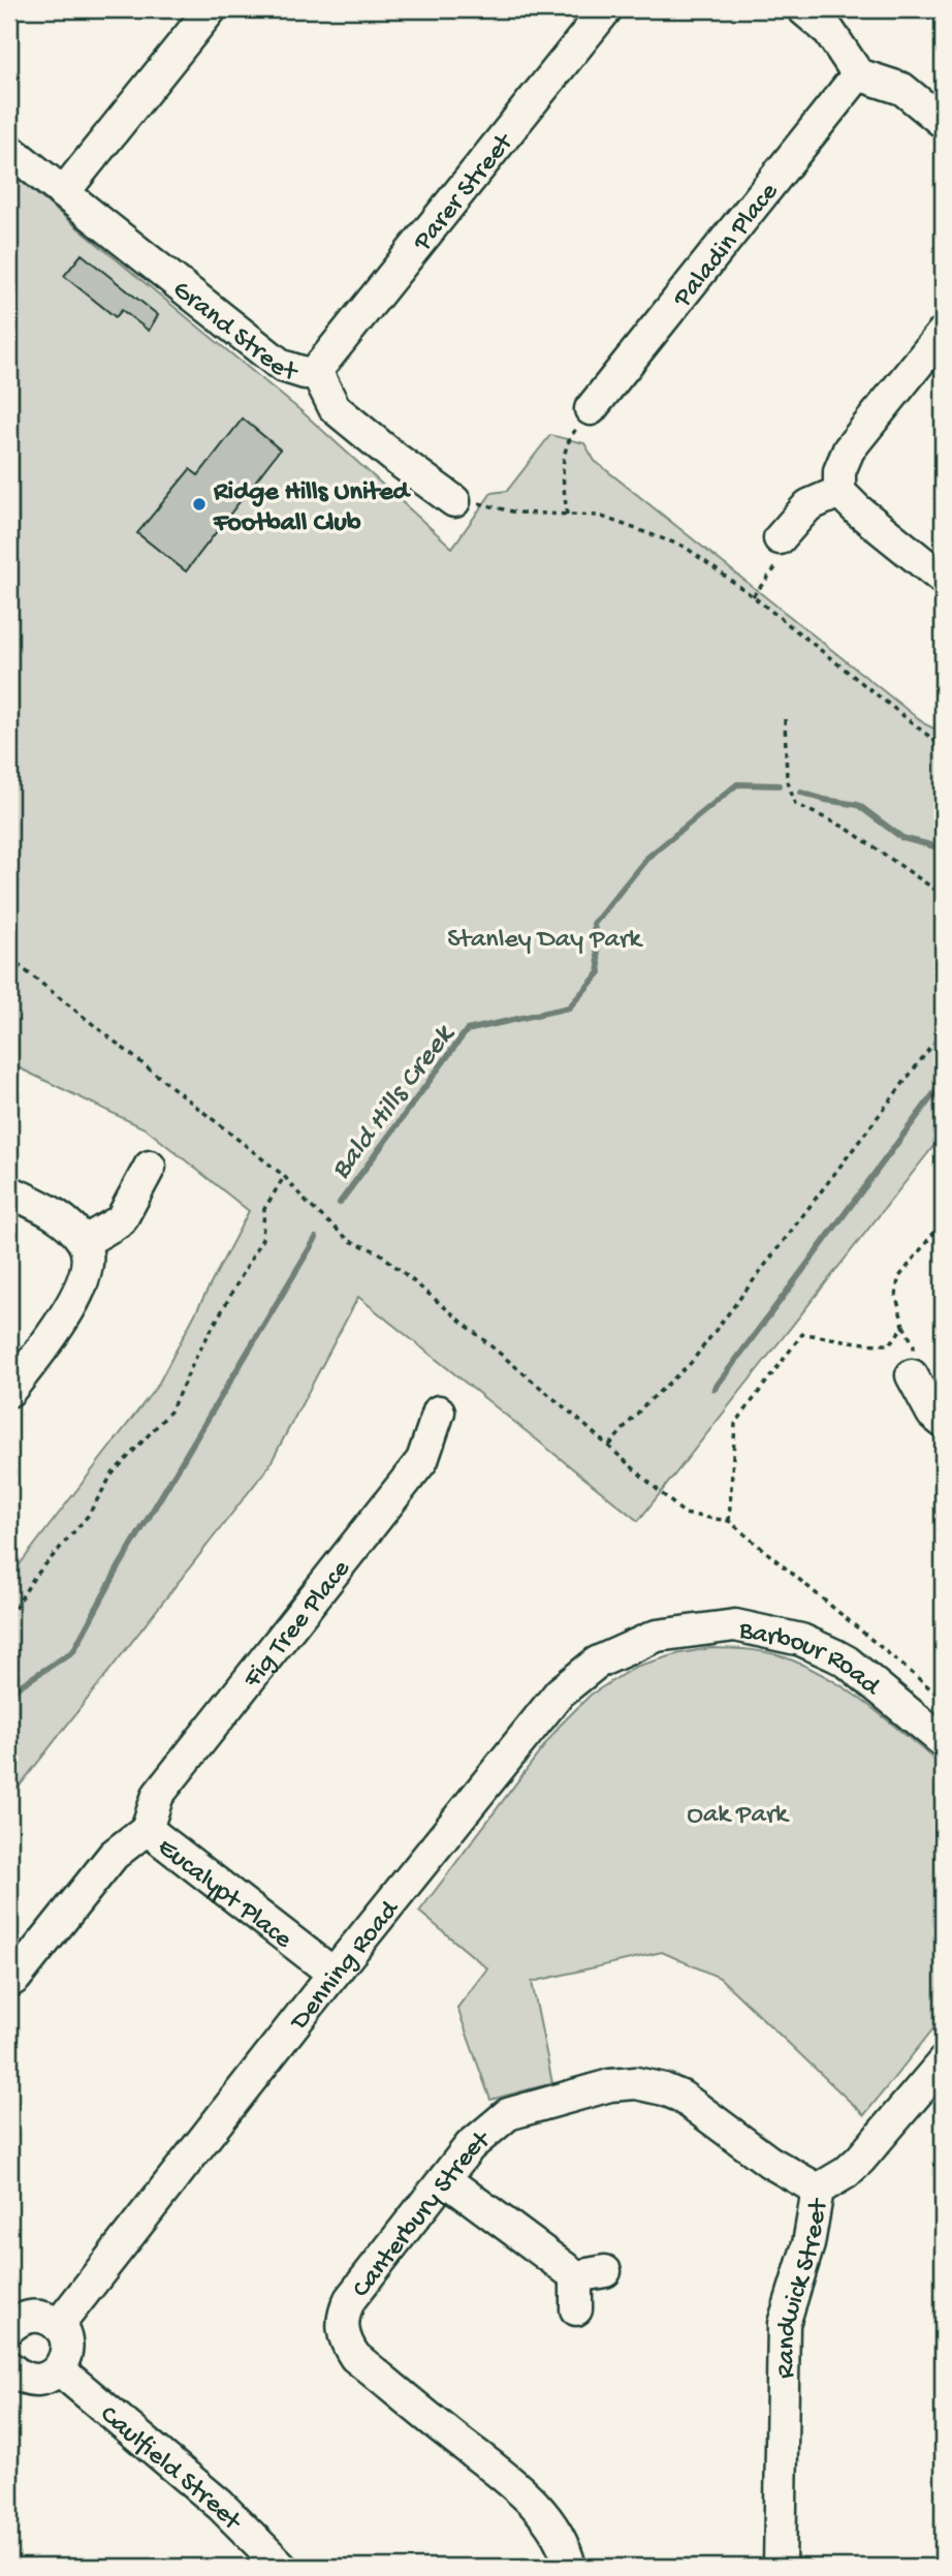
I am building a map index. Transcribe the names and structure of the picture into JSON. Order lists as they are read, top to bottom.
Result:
{
  "streets": {
    "street": [
      "Parer Street",
      "Paladin Place",
      "Grand Street",
      "Fig Tree Place",
      "Barbour Road",
      "Eucalypt Place",
      "Denning Road",
      "Canterbury Street",
      "Randwick Street",
      "Caulfield Street"
    ]
  },
  "crossings": [
    ["Parer Street", "Grand Street"],
    ["Fig Tree Place", "Eucalypt Place"],
    ["Barbour Road", "Denning Road"],
    ["Eucalypt Place", "Denning Road"],
    ["Canterbury Street", "Randwick Street"]
  ],
  "water": ["Bald Hills Creek"],
  "parks": ["Stanley Day Park", "Oak Park"],
  "places": ["Ridge Hills United Football Club"]
}
